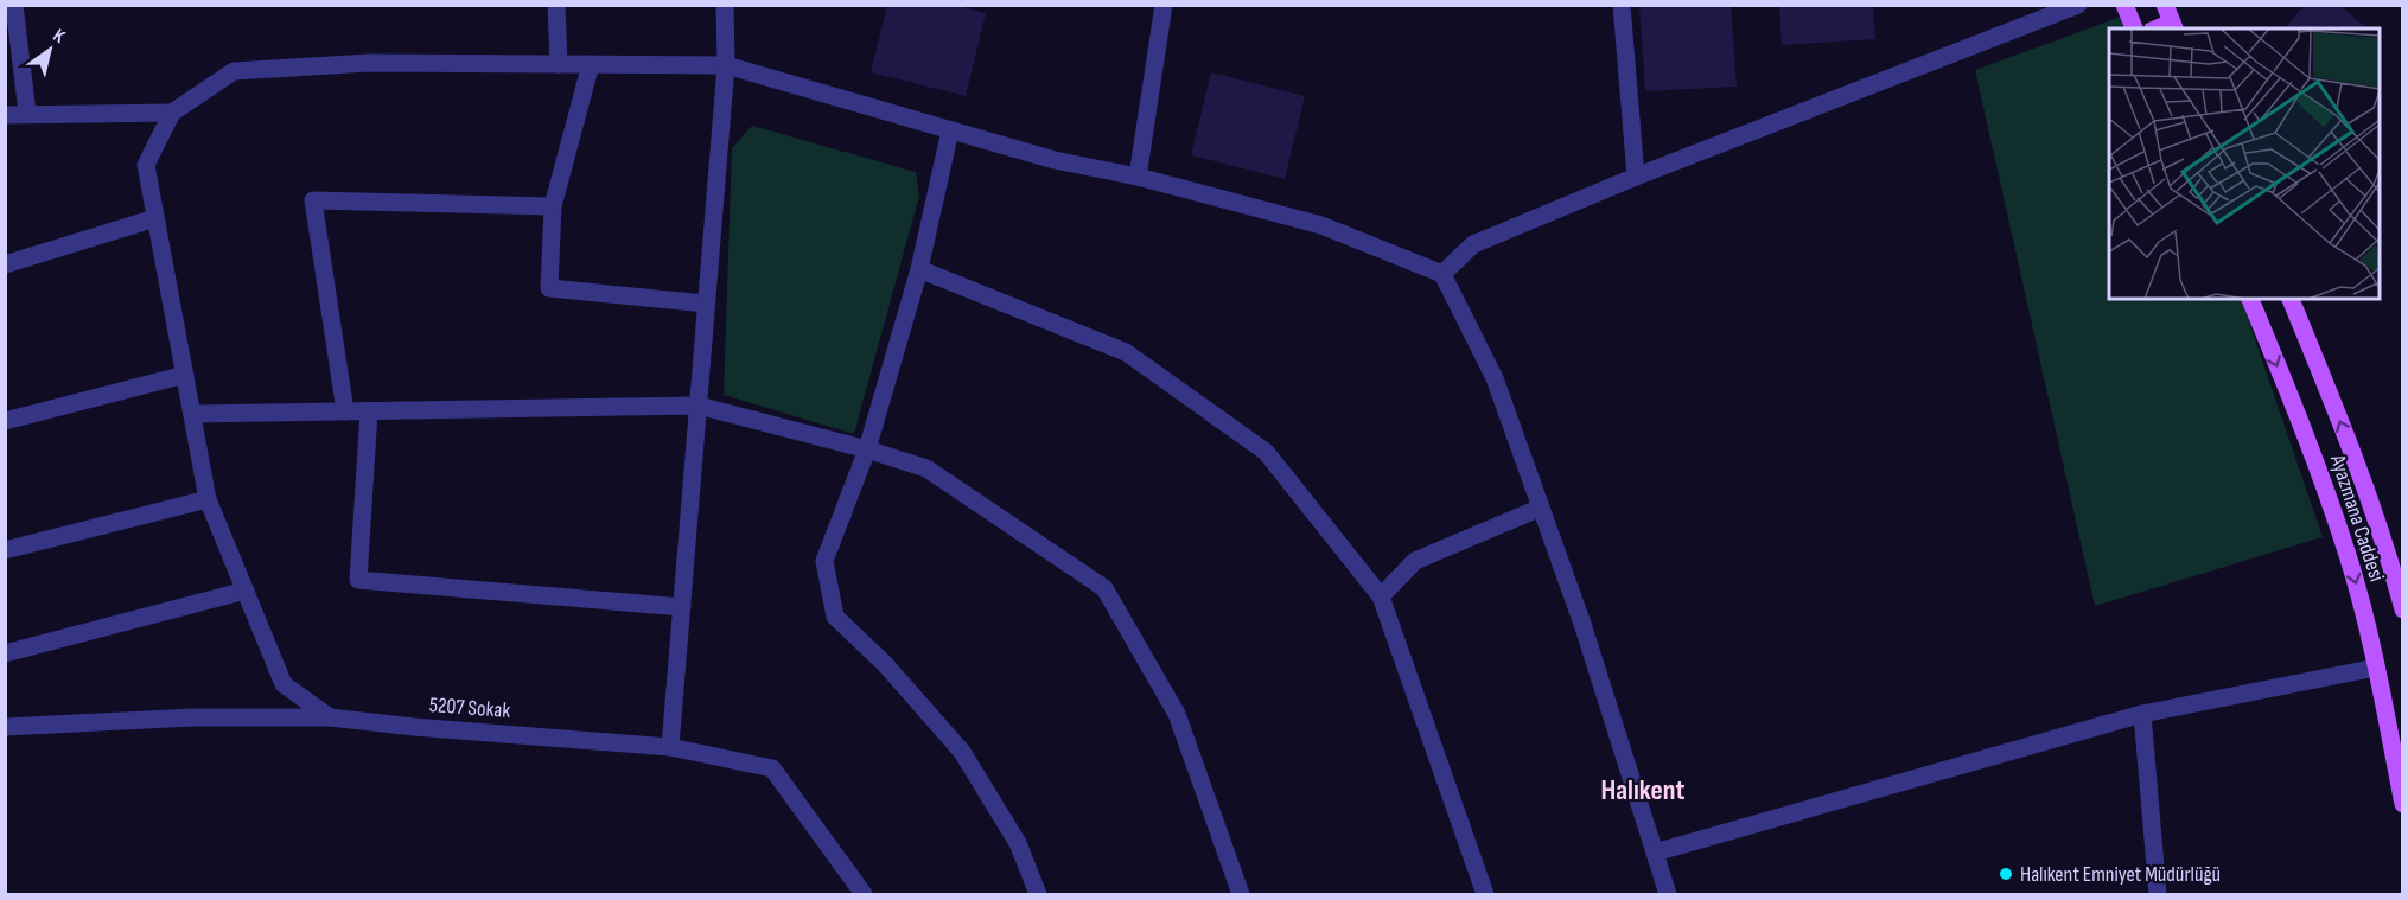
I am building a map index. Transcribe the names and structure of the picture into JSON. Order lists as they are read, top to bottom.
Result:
{
  "streets": {
    "main road": ["Ayazmana Caddesi"],
    "street": ["5207 Sokak"]
  },
  "districts": ["Halıkent"],
  "places": ["Halıkent Emniyet Müdürlüğü"],
  "north": "top right"
}
